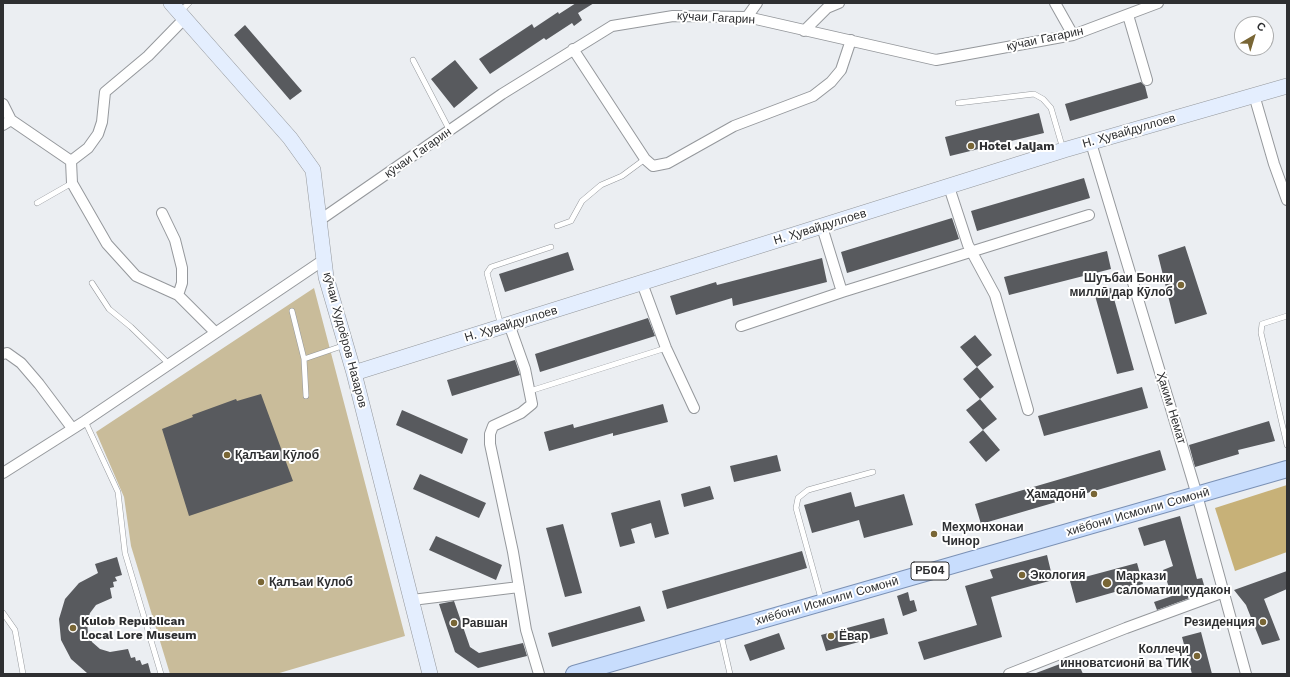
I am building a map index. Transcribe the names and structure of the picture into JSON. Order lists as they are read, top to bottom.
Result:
{
  "streets": {
    "main road": ["хиёбони Исмоили Сомонӣ", "РБ04"],
    "street": [
      "кӯчаи Гагарин",
      "Н. Ҳувайдуллоев",
      "кӯчаи Худоёров Назаров",
      "Ҳаким Немат"
    ]
  },
  "crossings": [
    ["кӯчаи Гагарин", "кӯчаи Худоёров Назаров"],
    ["Н. Ҳувайдуллоев", "кӯчаи Худоёров Назаров"],
    ["Н. Ҳувайдуллоев", "Ҳаким Немат"],
    ["Ҳаким Немат", "хиёбони Исмоили Сомонӣ"]
  ],
  "places": [
    "Hotel Jaljam",
    "Шуъбаи Бонки миллӣ дар Кӯлоб",
    "Қалъаи Кӯлоб",
    "Ҳамадонӣ",
    "Меҳмонхонаи Чинор",
    "Экология",
    "Қалъаи Кулоб",
    "Маркази саломатии кудакон",
    "Резиденция",
    "Равшан",
    "Kulob Republican Local Lore Museum",
    "Ёвар",
    "Коллеҷи инноватсионӣ ва ТИК"
  ],
  "north": "top right"
}
